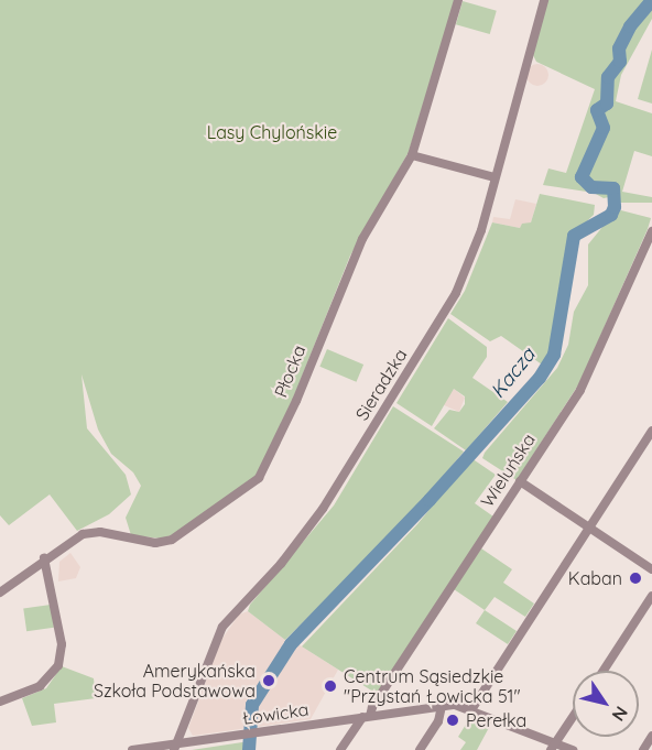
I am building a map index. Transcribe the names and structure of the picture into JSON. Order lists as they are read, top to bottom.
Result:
{
  "streets": {
    "street": [
      "Płocka",
      "Sieradzka",
      "Wieluńska",
      "Łowicka"
    ]
  },
  "crossings": [
    ["Sieradzka", "Łowicka"],
    ["Wieluńska", "Łowicka"]
  ],
  "water": ["Kacza"],
  "parks": ["Lasy Chylońskie"],
  "places": [
    "Kaban",
    "Amerykańska Szkoła Podstawowa",
    "Centrum Sąsiedzkie \"Przystań Łowicka 51\"",
    "Perełka"
  ],
  "north": "bottom right"
}
